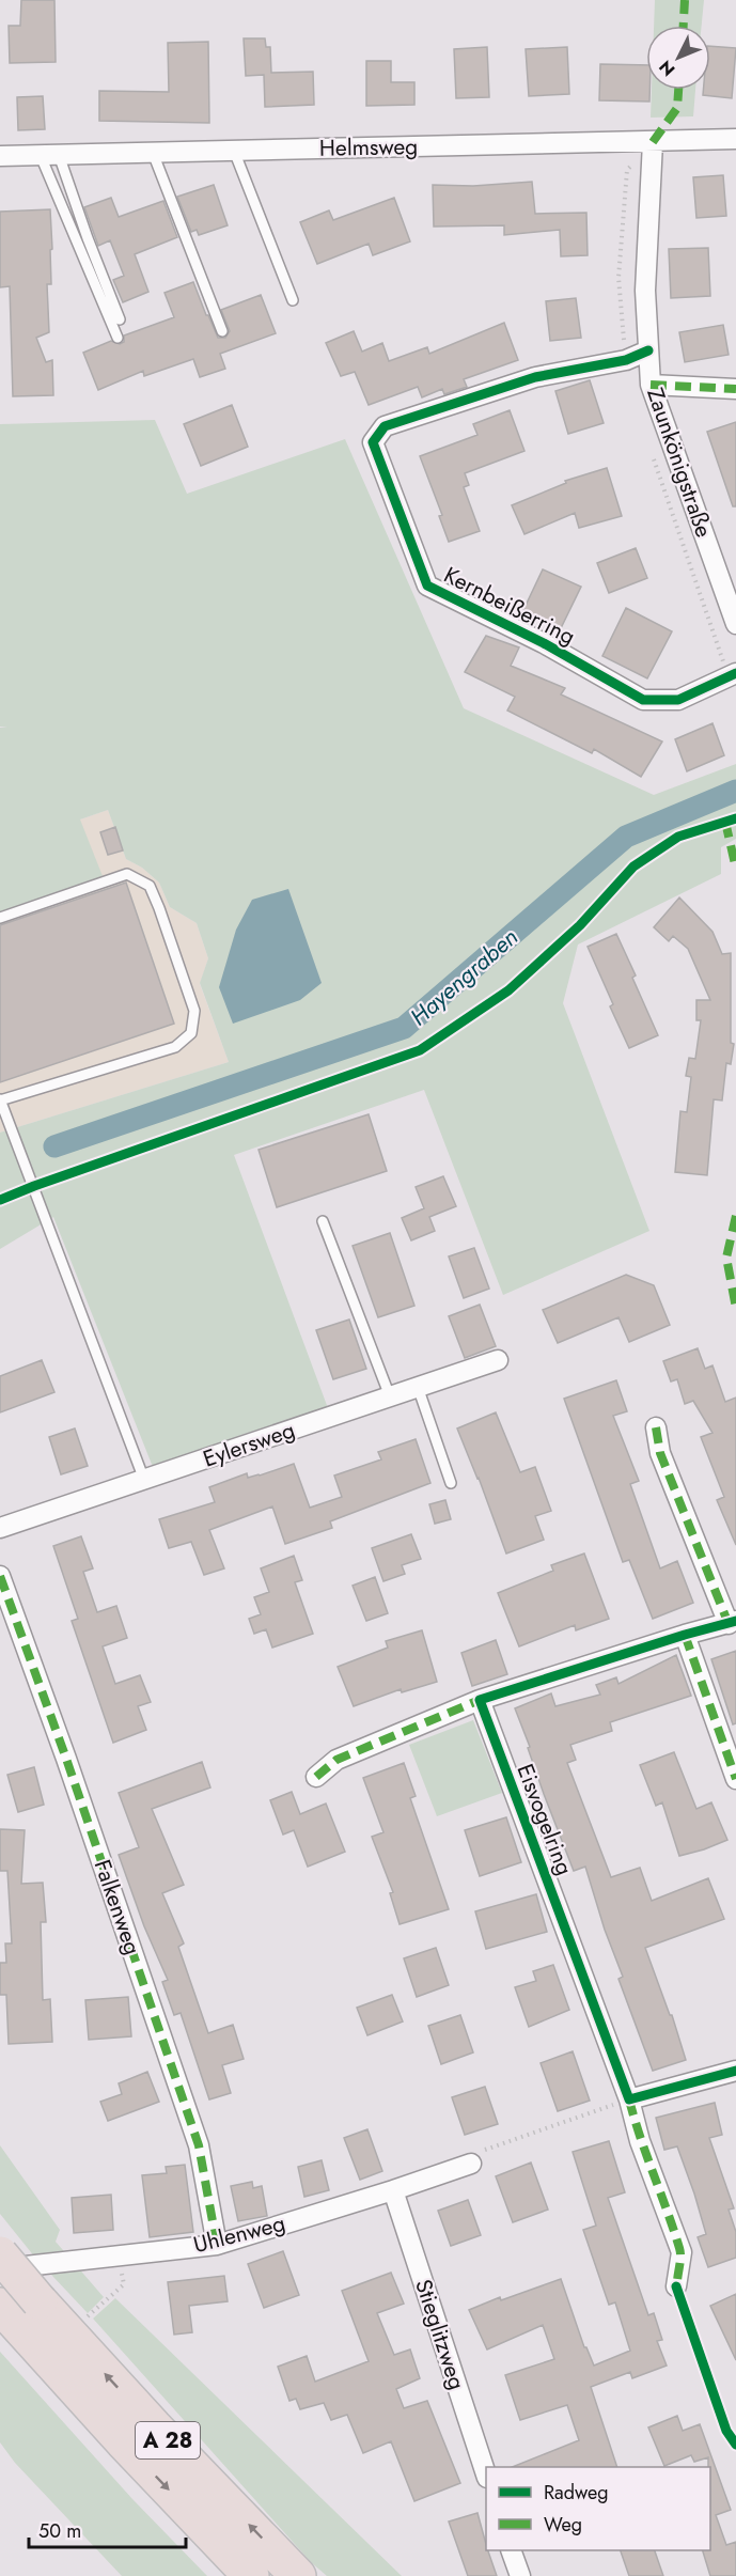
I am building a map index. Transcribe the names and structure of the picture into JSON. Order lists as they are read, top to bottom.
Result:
{
  "streets": {
    "highway": ["A 28"],
    "street": [
      "Helmsweg",
      "Zaunkönigstraße",
      "Kernbeißerring",
      "Eylersweg",
      "Eisvogelring",
      "Falkenweg",
      "Uhlenweg",
      "Stieglitzweg"
    ]
  },
  "crossings": [
    ["Helmsweg", "Zaunkönigstraße"],
    ["Zaunkönigstraße", "Kernbeißerring"],
    ["Falkenweg", "Uhlenweg"],
    ["Uhlenweg", "Stieglitzweg"]
  ],
  "water": ["Hayengraben"],
  "legend": ["Radweg", "Weg"],
  "scale_bar": "50 m",
  "north": "bottom left"
}
